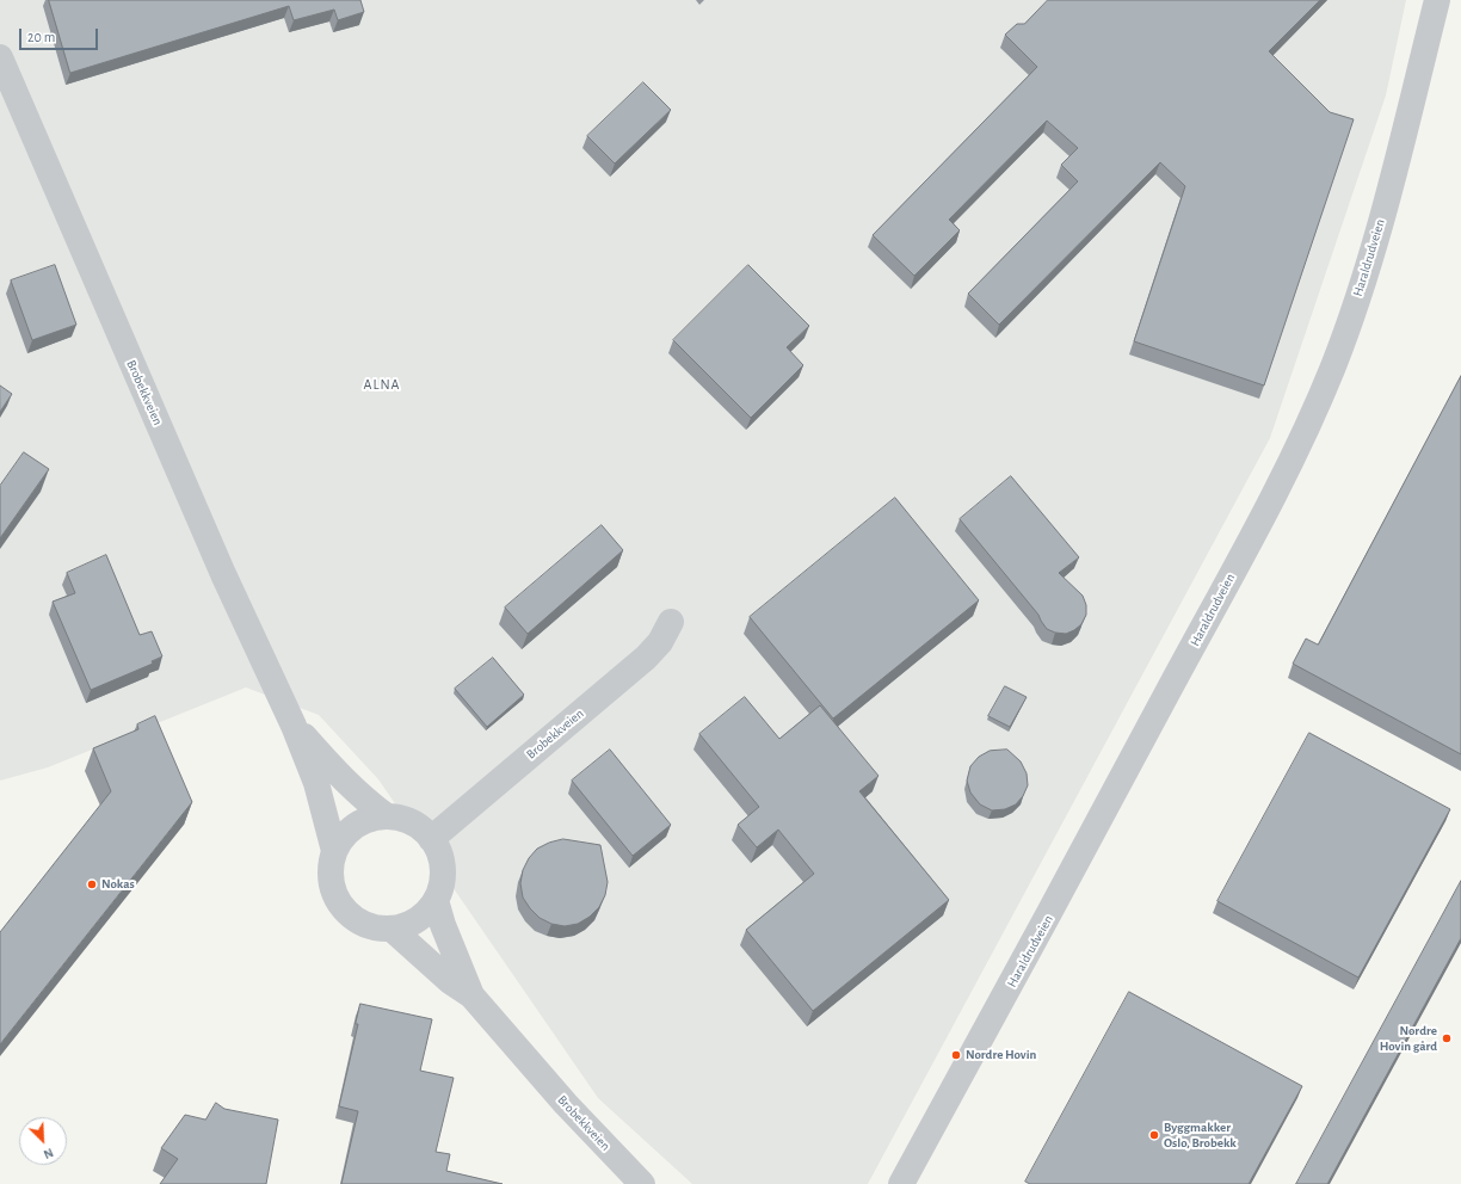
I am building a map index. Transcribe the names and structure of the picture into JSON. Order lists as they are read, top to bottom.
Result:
{
  "streets": {
    "street": ["Haraldrudveien", "Brobekkveien"]
  },
  "districts": ["ALNA"],
  "places": [
    "Nokas",
    "Nordre Hovin gård",
    "Nordre Hovin",
    "Byggmakker Oslo, Brobekk"
  ],
  "scale_bar": "20 m",
  "north": "bottom right"
}
